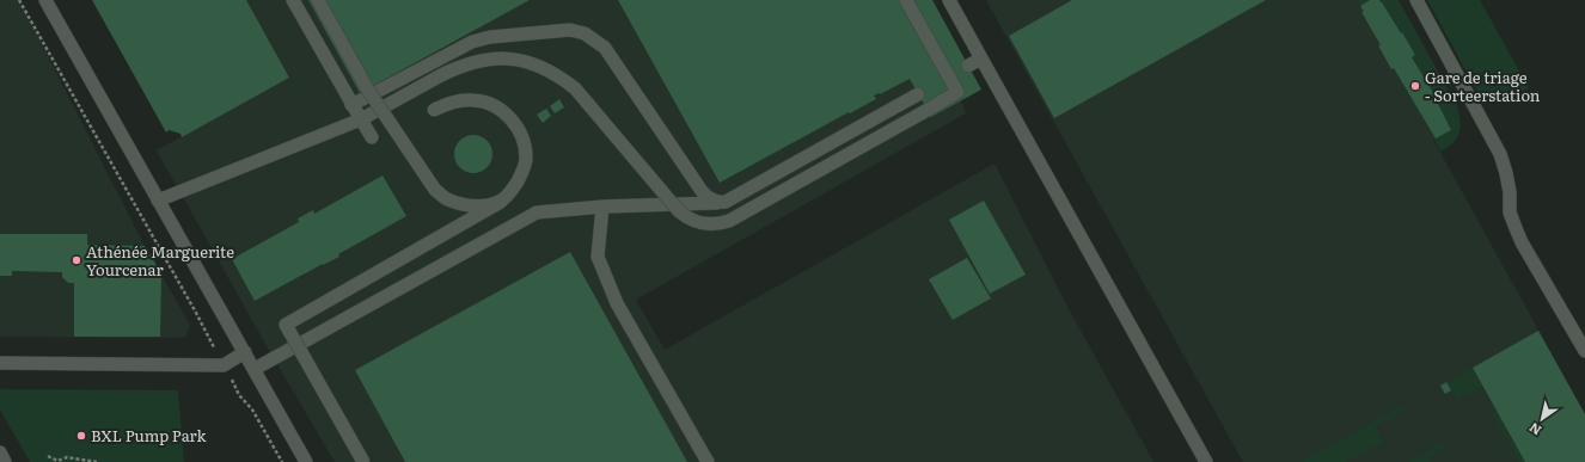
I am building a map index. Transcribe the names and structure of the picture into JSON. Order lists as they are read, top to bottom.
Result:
{
  "places": ["Gare de triage - Sorteerstation", "Athénée Marguerite Yourcenar", "BXL Pump Park"],
  "north": "bottom left"
}
